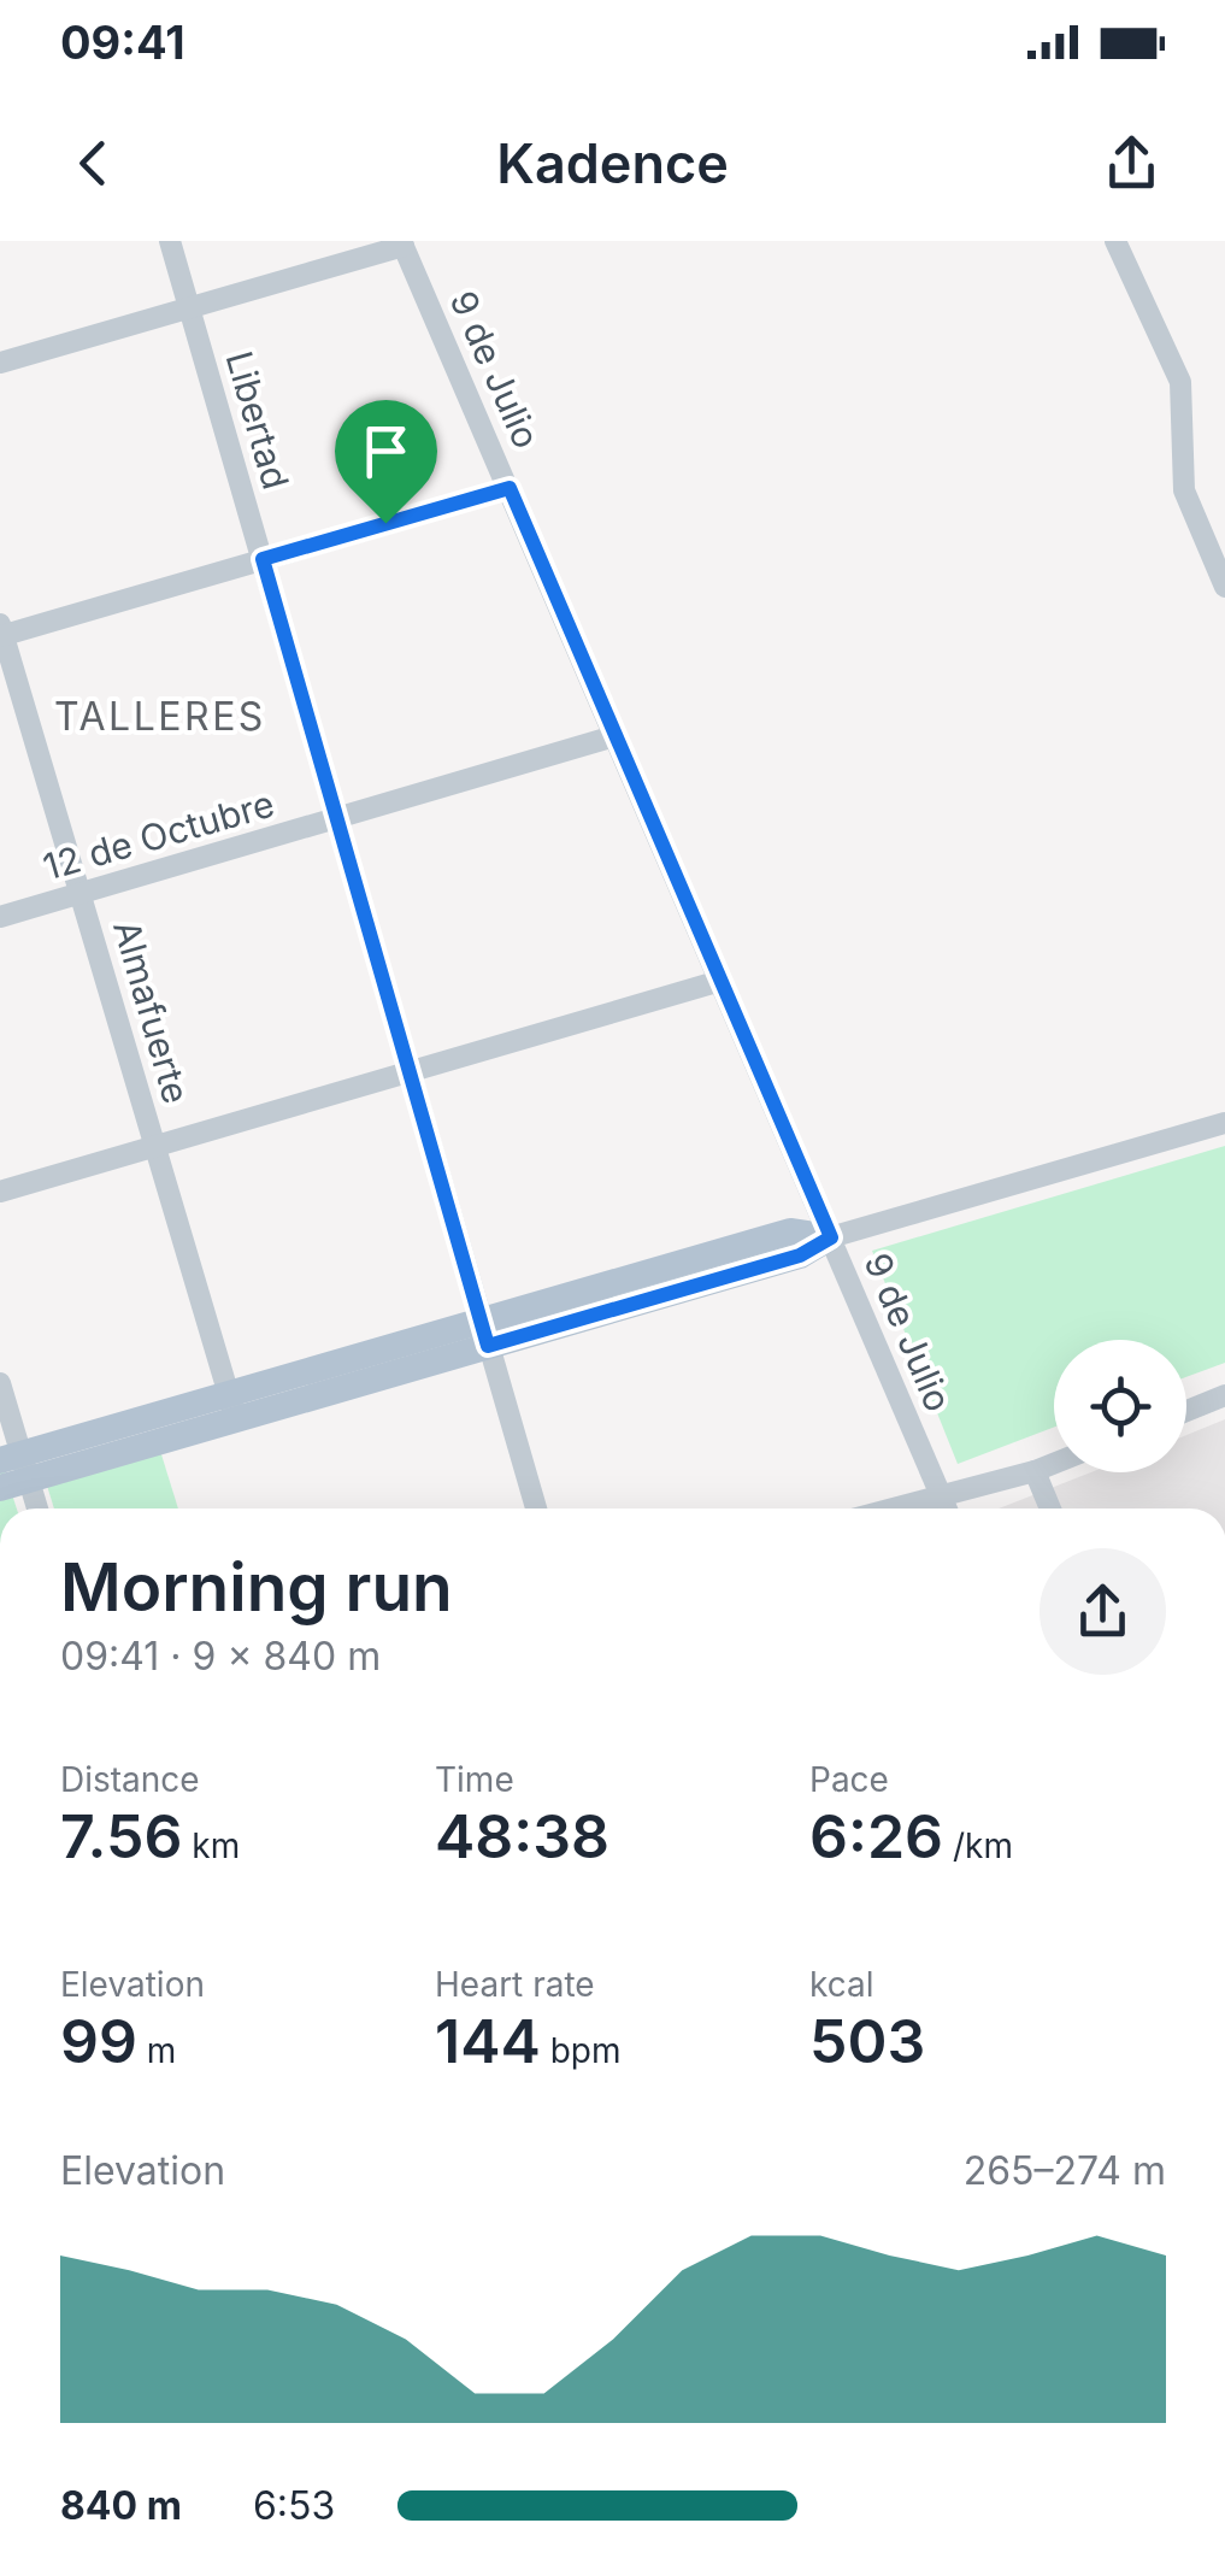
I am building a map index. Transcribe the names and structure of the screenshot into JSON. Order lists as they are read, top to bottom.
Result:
{
  "streets": {
    "street": [
      "9 de Julio",
      "Libertad",
      "12 de Octubre",
      "Almafuerte"
    ]
  },
  "crossings": [
    ["9 de Julio", "12 de Octubre"],
    ["Libertad", "12 de Octubre"],
    ["12 de Octubre", "Almafuerte"]
  ],
  "districts": ["TALLERES"],
  "page": {
    "status": "09:41",
    "header": "Kadence",
    "heading": ["Morning run", "09:41 · 9 × 840 m"],
    "stats": [
      ["Distance", "7.56 km"],
      ["Time", "48:38"],
      ["Pace", "6:26 /km"],
      ["Elevation", "99 m"],
      ["Heart rate", "144 bpm"],
      ["kcal", "503"]
    ],
    "chart": ["Elevation", "265–274 m"],
    "list": [
      {
        "name": "840 m",
        "note": "6:53"
      }
    ]
  }
}
